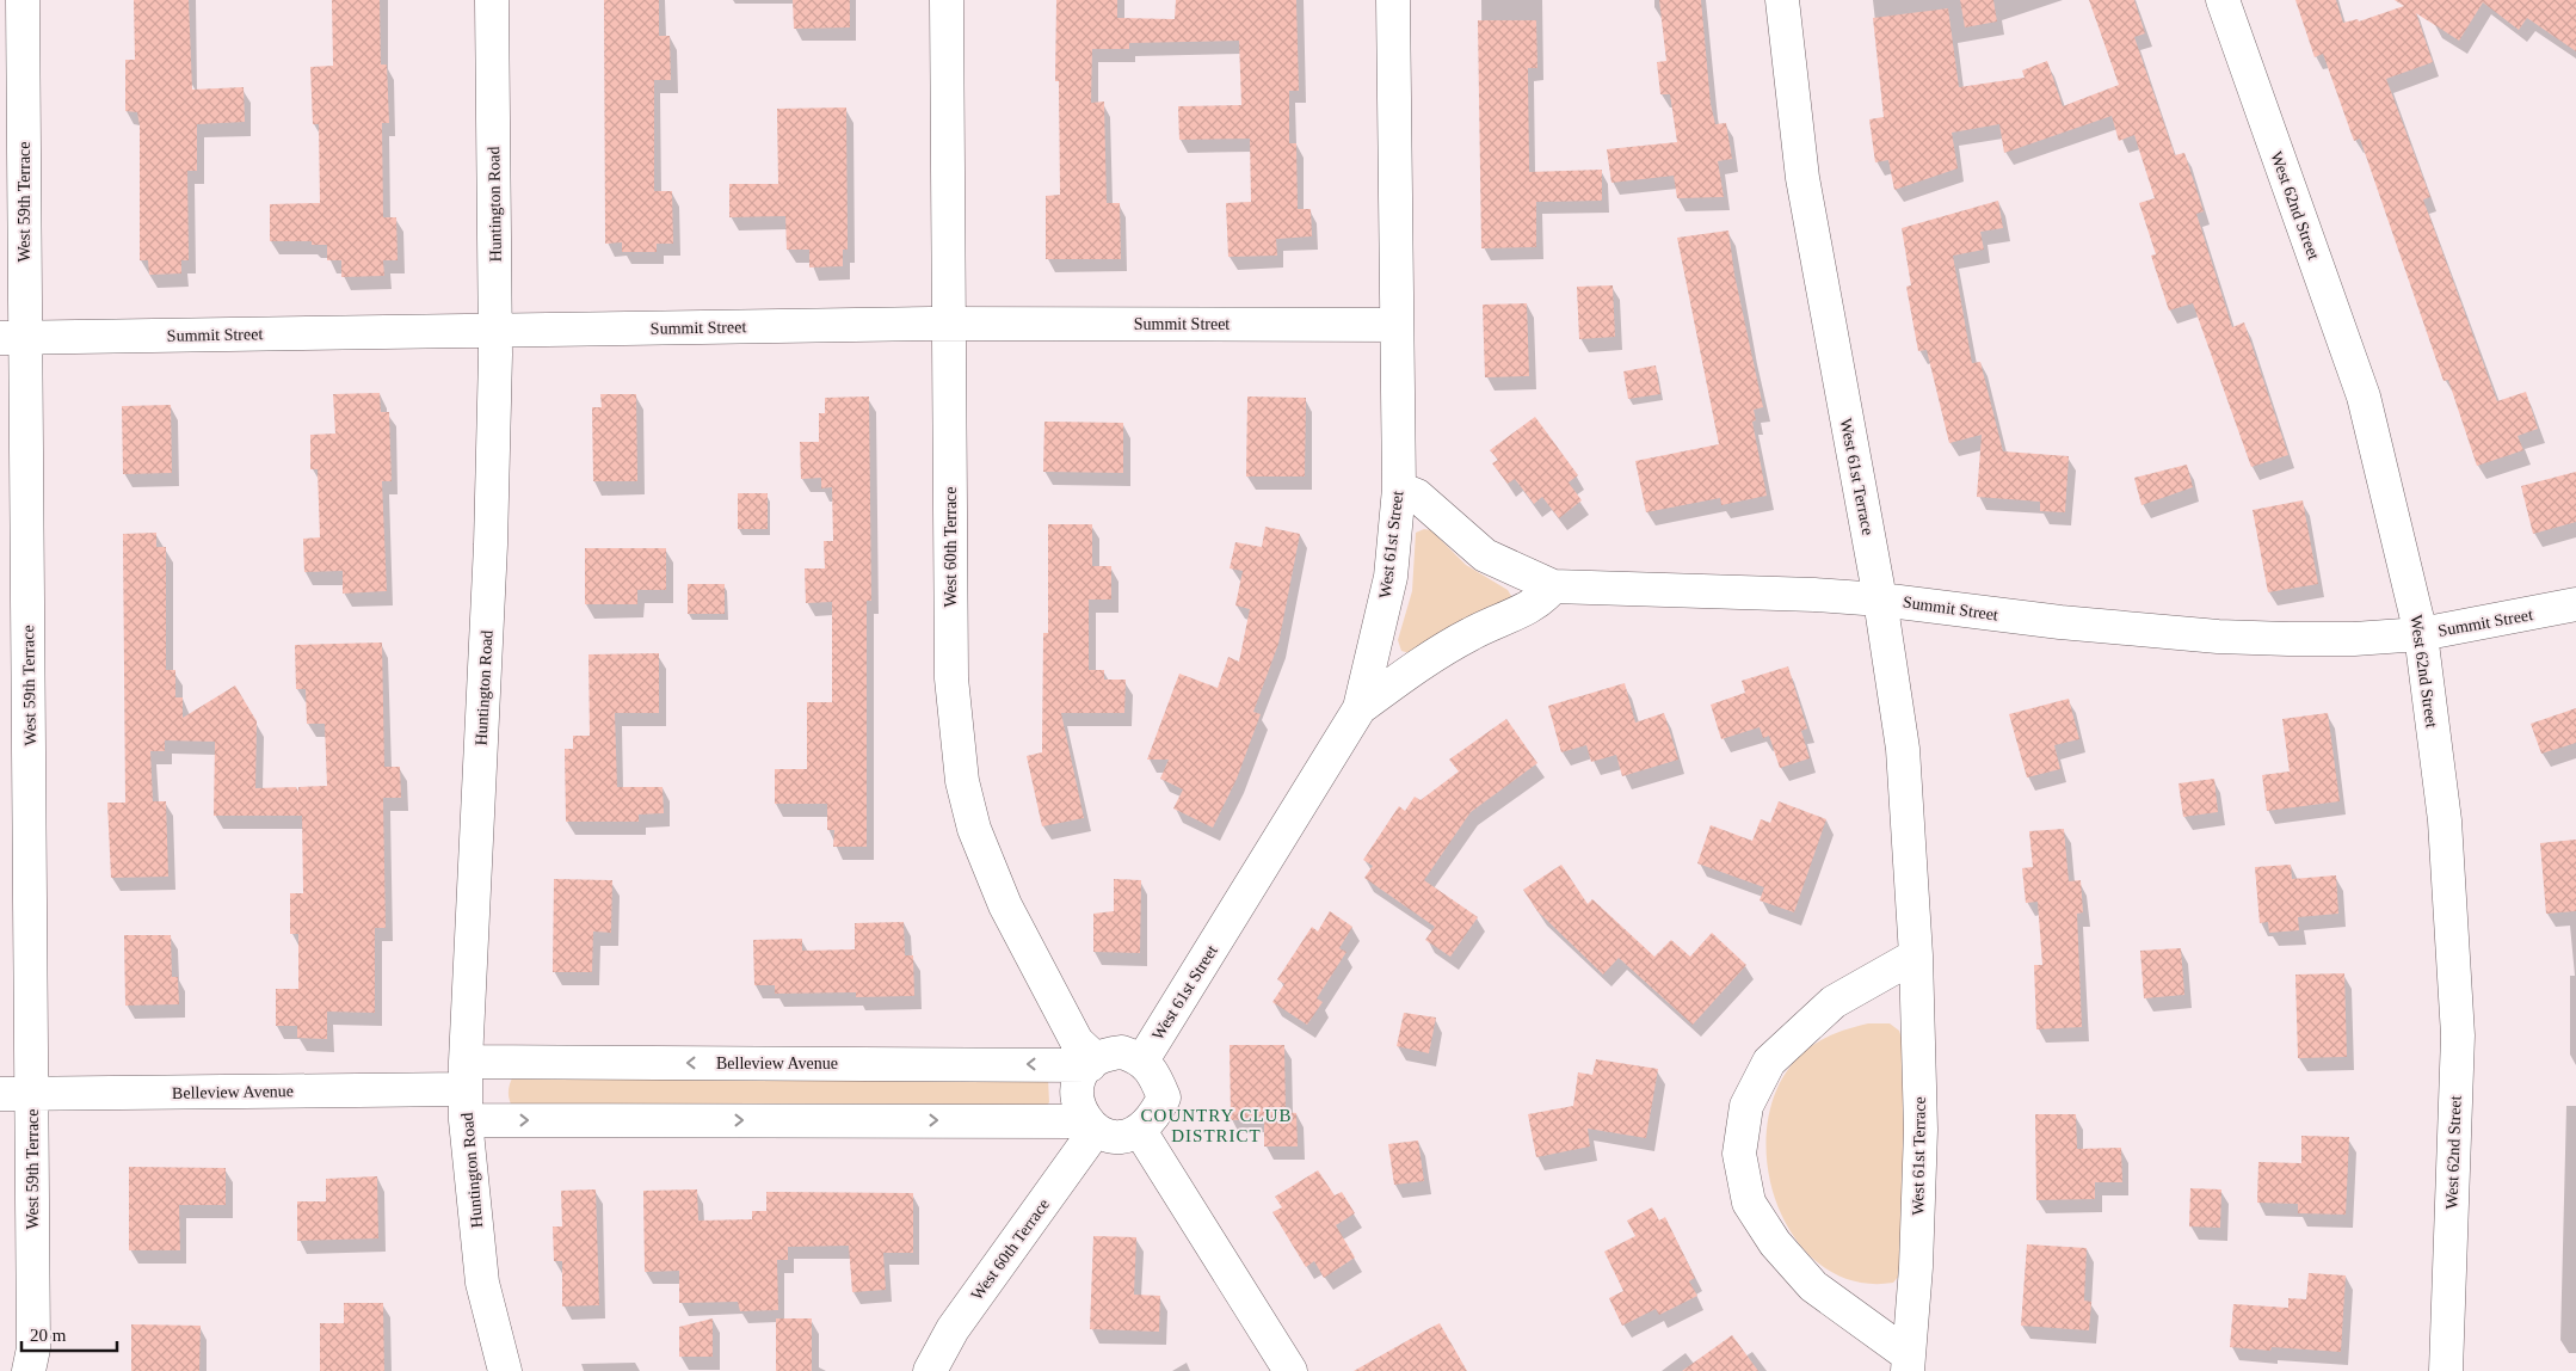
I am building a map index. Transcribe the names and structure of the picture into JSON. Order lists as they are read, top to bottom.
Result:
{
  "streets": {
    "street": [
      "West 59th Terrace",
      "Huntington Road",
      "West 62nd Street",
      "Summit Street",
      "West 61st Terrace",
      "West 61st Street",
      "West 60th Terrace",
      "Belleview Avenue"
    ]
  },
  "crossings": [
    ["West 59th Terrace", "Summit Street"],
    ["West 59th Terrace", "Belleview Avenue"],
    ["Huntington Road", "Summit Street"],
    ["Huntington Road", "Belleview Avenue"],
    ["West 62nd Street", "Summit Street"],
    ["Summit Street", "West 61st Terrace"],
    ["Summit Street", "West 61st Street"],
    ["Summit Street", "West 60th Terrace"],
    ["West 61st Street", "West 60th Terrace"],
    ["West 61st Street", "Belleview Avenue"],
    ["West 60th Terrace", "Belleview Avenue"]
  ],
  "districts": ["COUNTRY CLUB DISTRICT"],
  "scale_bar": "20 m"
}
